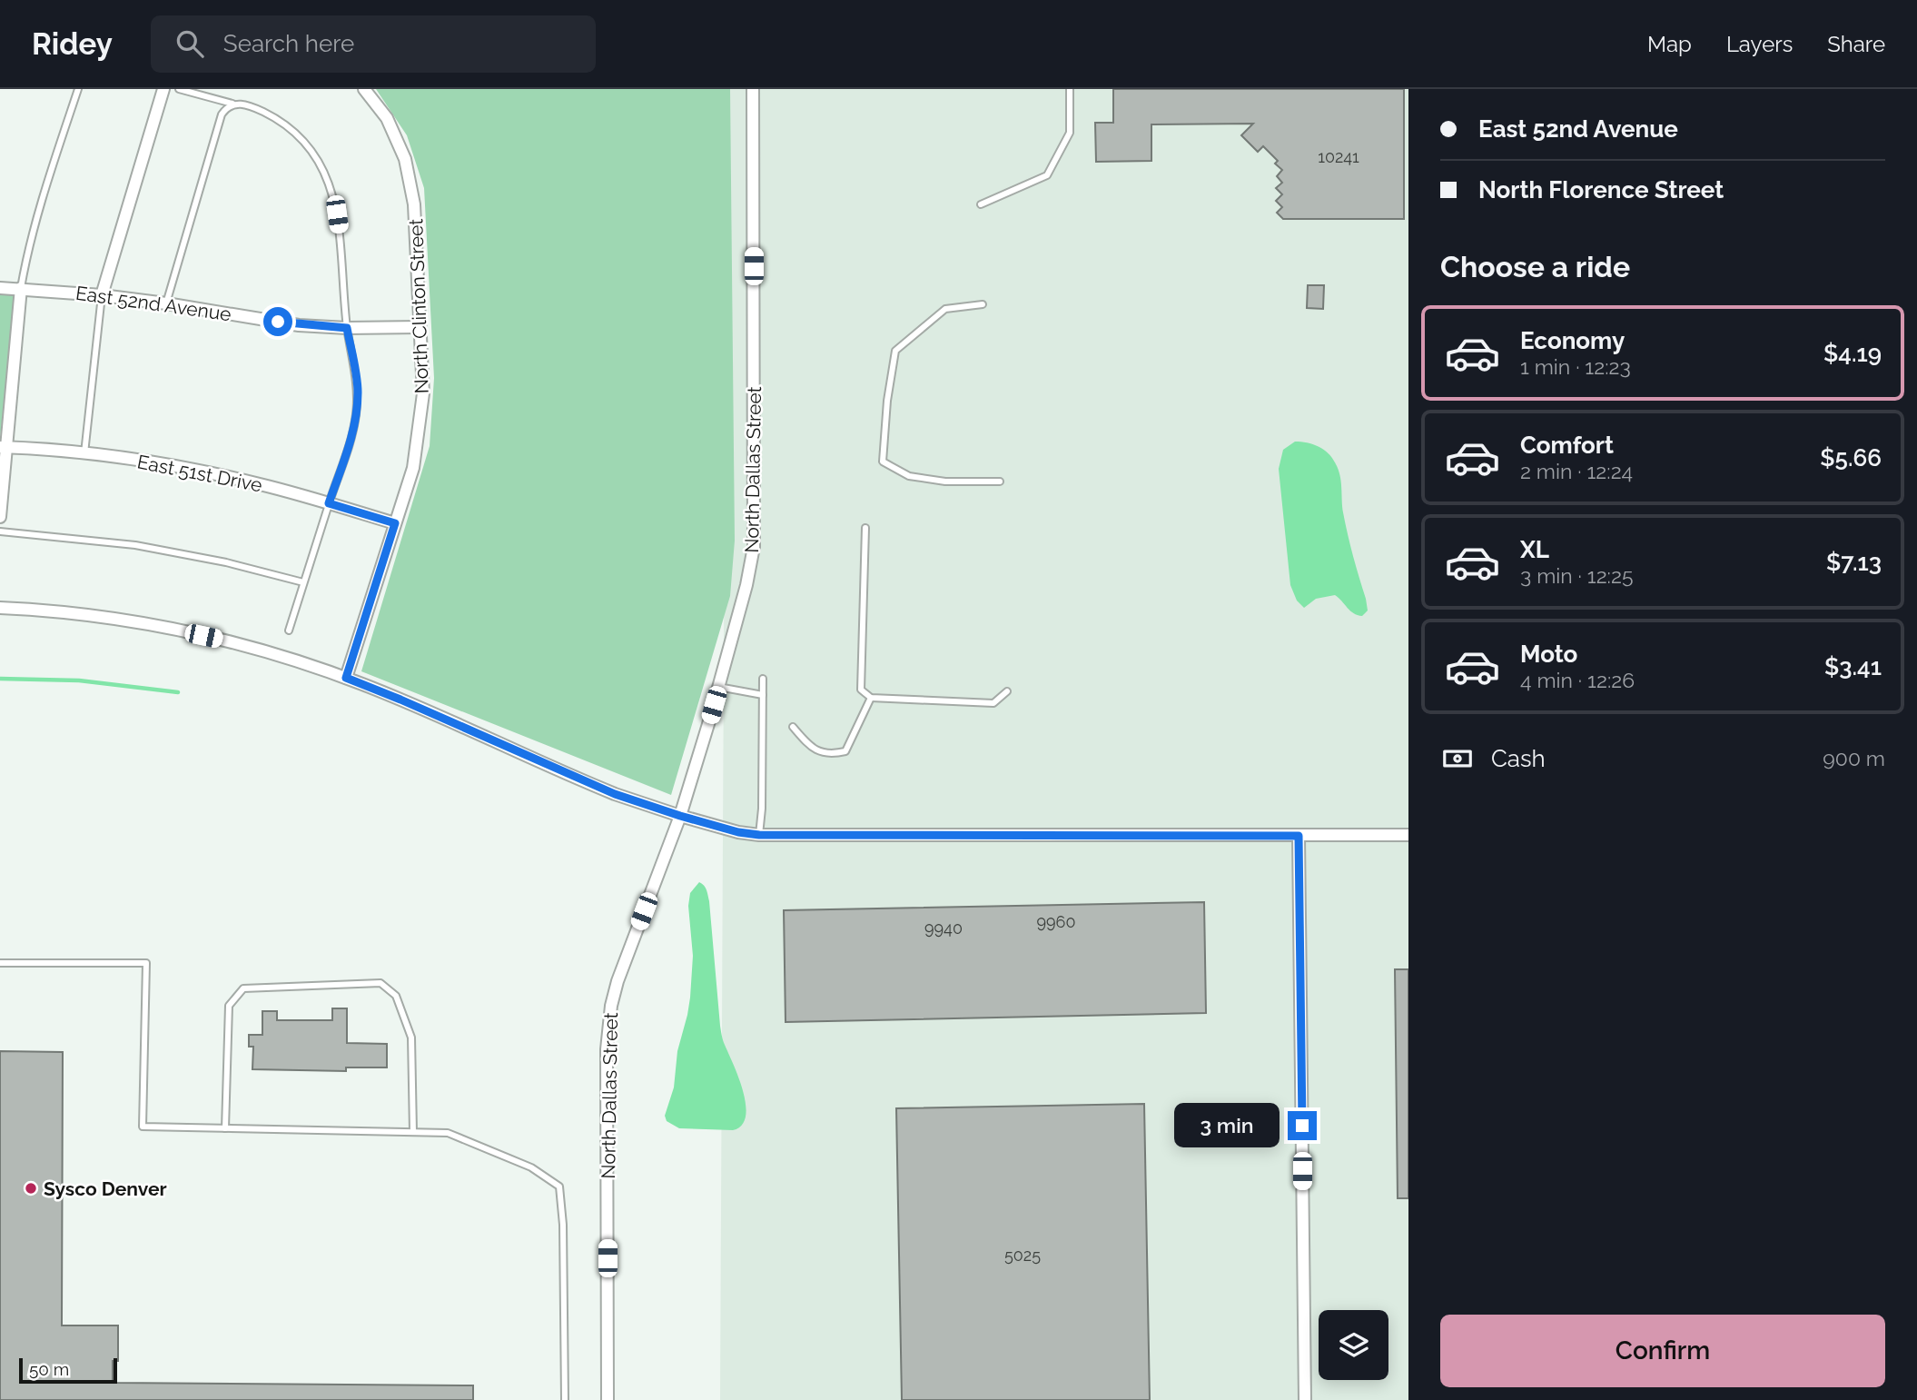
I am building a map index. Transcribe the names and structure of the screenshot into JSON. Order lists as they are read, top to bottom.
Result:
{
  "streets": {
    "street": [
      "East 52nd Avenue",
      "North Clinton Street",
      "North Dallas Street",
      "East 51st Drive"
    ]
  },
  "crossings": [
    ["East 52nd Avenue", "North Clinton Street"],
    ["North Clinton Street", "East 51st Drive"]
  ],
  "places": ["Sysco Denver"],
  "house_numbers": [
    "10241",
    "9960",
    "9940",
    "5025"
  ],
  "scale_bar": "50 m",
  "page": {
    "header": "Ridey",
    "search": "Search here",
    "nav": ["Map", "Layers", "Share"],
    "banner": ["East 52nd Avenue", "North Florence Street"],
    "heading": "Choose a ride",
    "list": [
      {
        "name": "Economy",
        "note": "1 min · 12:23",
        "value": "$4.19"
      },
      {
        "name": "Comfort",
        "note": "2 min · 12:24",
        "value": "$5.66"
      },
      {
        "name": "XL",
        "note": "3 min · 12:25",
        "value": "$7.13"
      },
      {
        "name": "Moto",
        "note": "4 min · 12:26",
        "value": "$3.41"
      }
    ],
    "pay": ["Cash", "900 m"],
    "bubble": "3 min",
    "buttons": "Confirm",
    "scale": "50 m"
  }
}
